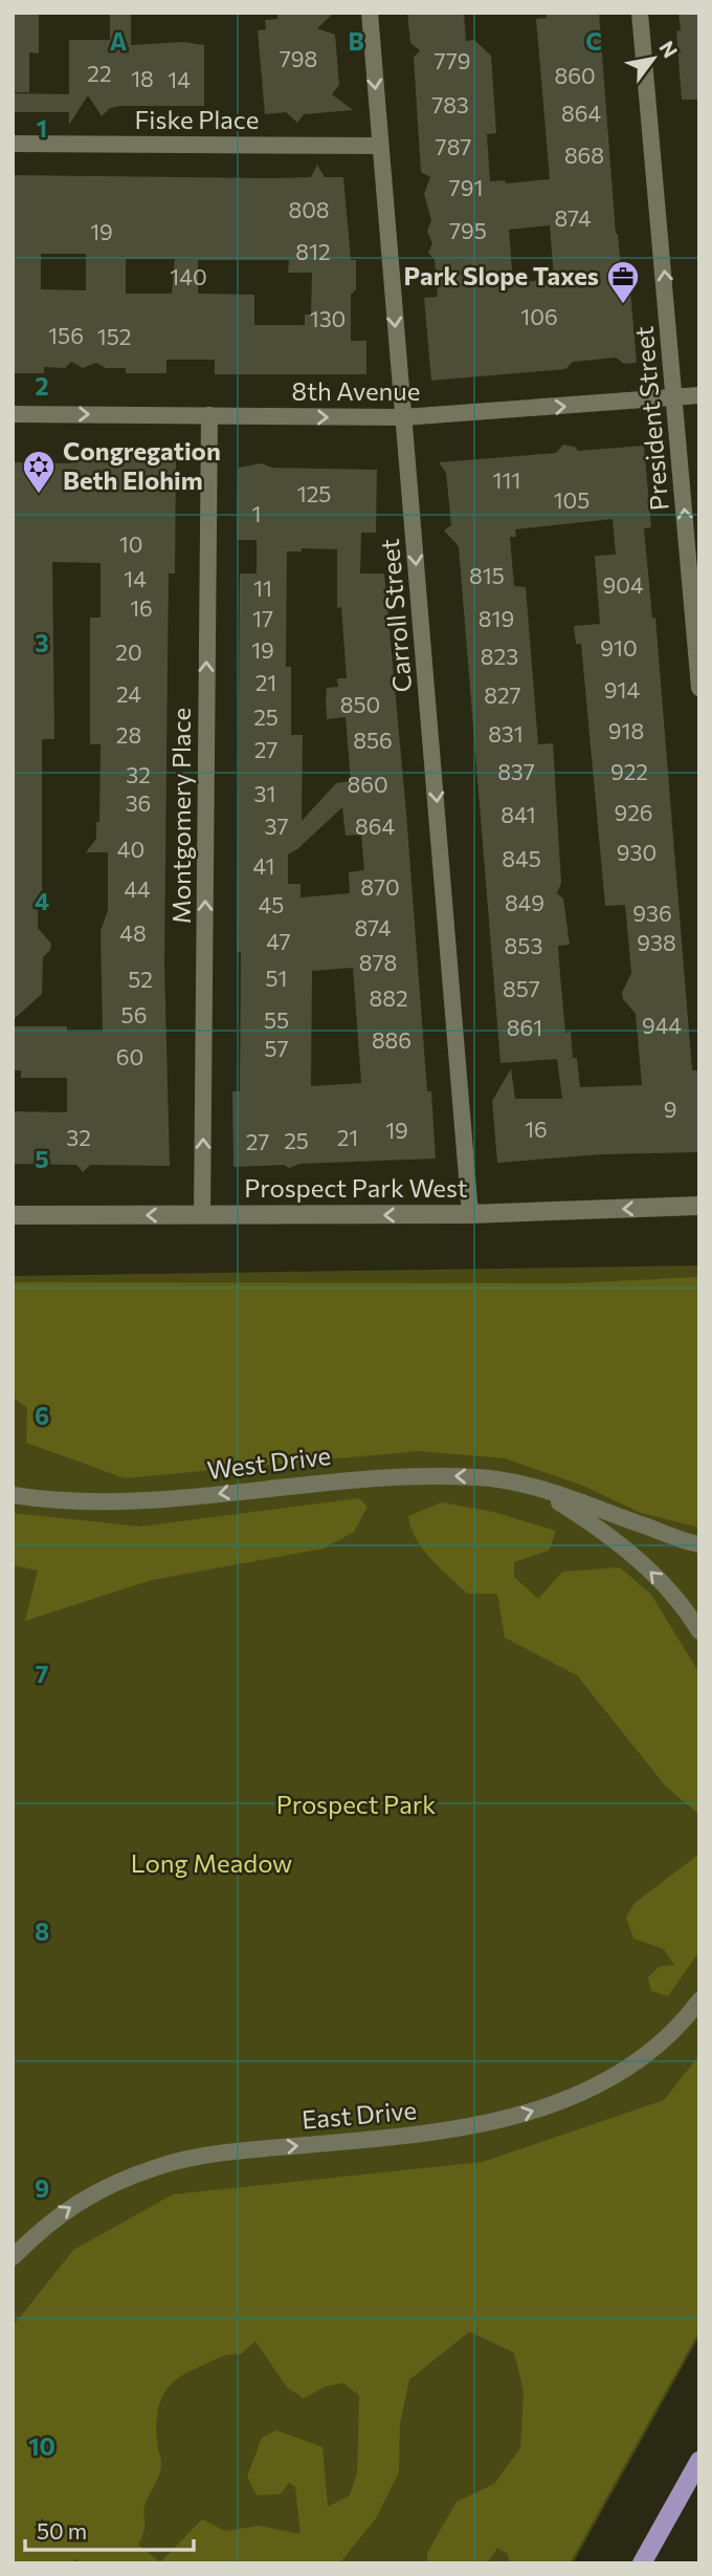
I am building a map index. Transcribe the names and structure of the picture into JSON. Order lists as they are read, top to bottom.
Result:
{
  "streets": {
    "street": [
      "Fiske Place",
      "8th Avenue",
      "President Street",
      "Carroll Street",
      "Montgomery Place",
      "Prospect Park West",
      "West Drive",
      "East Drive"
    ]
  },
  "crossings": [
    ["Fiske Place", "Carroll Street"],
    ["8th Avenue", "President Street"],
    ["8th Avenue", "Carroll Street"],
    ["8th Avenue", "Montgomery Place"],
    ["Carroll Street", "Prospect Park West"],
    ["Montgomery Place", "Prospect Park West"]
  ],
  "one_way": [
    "8th Avenue",
    "President Street",
    "Carroll Street",
    "Montgomery Place",
    "Prospect Park West",
    "West Drive",
    "East Drive"
  ],
  "parks": ["Prospect Park", "Long Meadow"],
  "places": {
    "office": ["Park Slope Taxes"],
    "synagogue": ["Congregation Beth Elohim"]
  },
  "house_numbers": [
    "798",
    "779",
    "22",
    "860",
    "18",
    "14",
    "783",
    "864",
    "787",
    "868",
    "791",
    "808",
    "874",
    "795",
    "19",
    "812",
    "140",
    "106",
    "130",
    "156",
    "152",
    "111",
    "125",
    "105",
    "1",
    "10",
    "815",
    "14",
    "904",
    "11",
    "16",
    "17",
    "819",
    "910",
    "19",
    "20",
    "823",
    "21",
    "914",
    "24",
    "827",
    "850",
    "25",
    "918",
    "831",
    "28",
    "856",
    "27",
    "837",
    "922",
    "32",
    "860",
    "31",
    "36",
    "926",
    "841",
    "37",
    "864",
    "40",
    "930",
    "845",
    "41",
    "870",
    "44",
    "849",
    "45",
    "936",
    "874",
    "48",
    "47",
    "938",
    "853",
    "878",
    "51",
    "52",
    "857",
    "882",
    "56",
    "55",
    "944",
    "861",
    "886",
    "57",
    "60",
    "9",
    "16",
    "19",
    "32",
    "21",
    "25",
    "27"
  ],
  "scale_bar": "50 m",
  "north": "top right",
  "grid": {
    "columns": ["A", "B", "C"],
    "rows": [
      "1",
      "2",
      "3",
      "4",
      "5",
      "6",
      "7",
      "8",
      "9",
      "10"
    ]
  }
}
